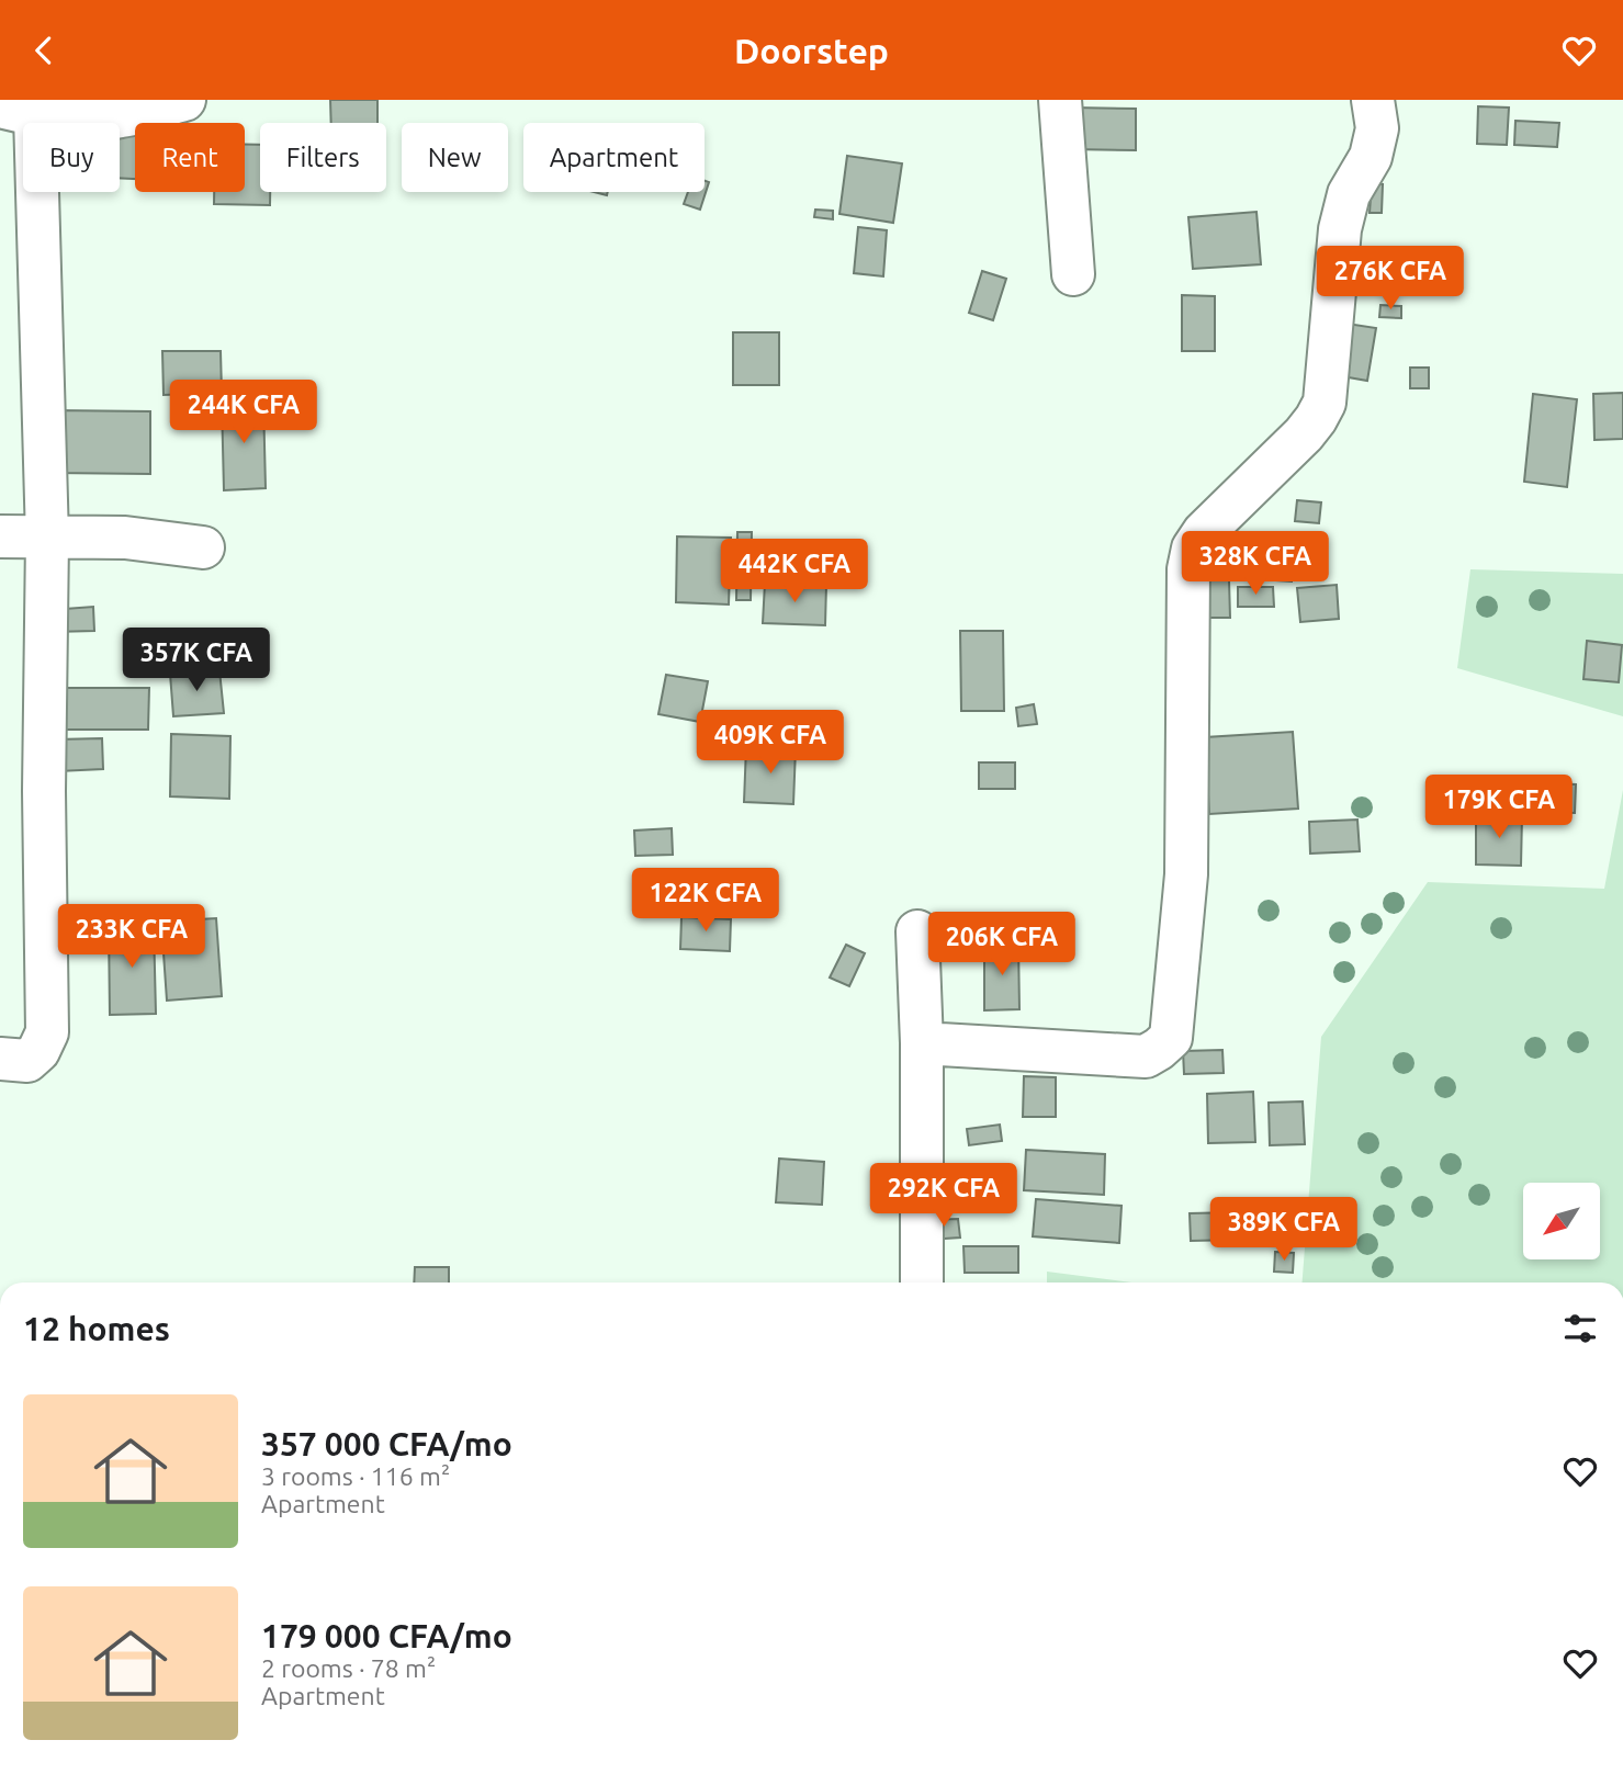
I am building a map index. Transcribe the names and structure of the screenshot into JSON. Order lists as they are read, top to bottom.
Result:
{
  "north": "bottom left",
  "page": {
    "header": "Doorstep",
    "chip": [
      "Buy",
      "Rent",
      "Filters",
      "New",
      "Apartment"
    ],
    "price": [
      "276K CFA",
      "244K CFA",
      "328K CFA",
      "442K CFA",
      "357K CFA",
      "409K CFA",
      "179K CFA",
      "122K CFA",
      "233K CFA",
      "206K CFA",
      "292K CFA",
      "389K CFA"
    ],
    "heading": "12 homes",
    "list": [
      {
        "name": "357 000 CFA/mo",
        "note": "3 rooms · 116 m² · Apartment"
      },
      {
        "name": "179 000 CFA/mo",
        "note": "2 rooms · 78 m² · Apartment"
      }
    ]
  }
}
